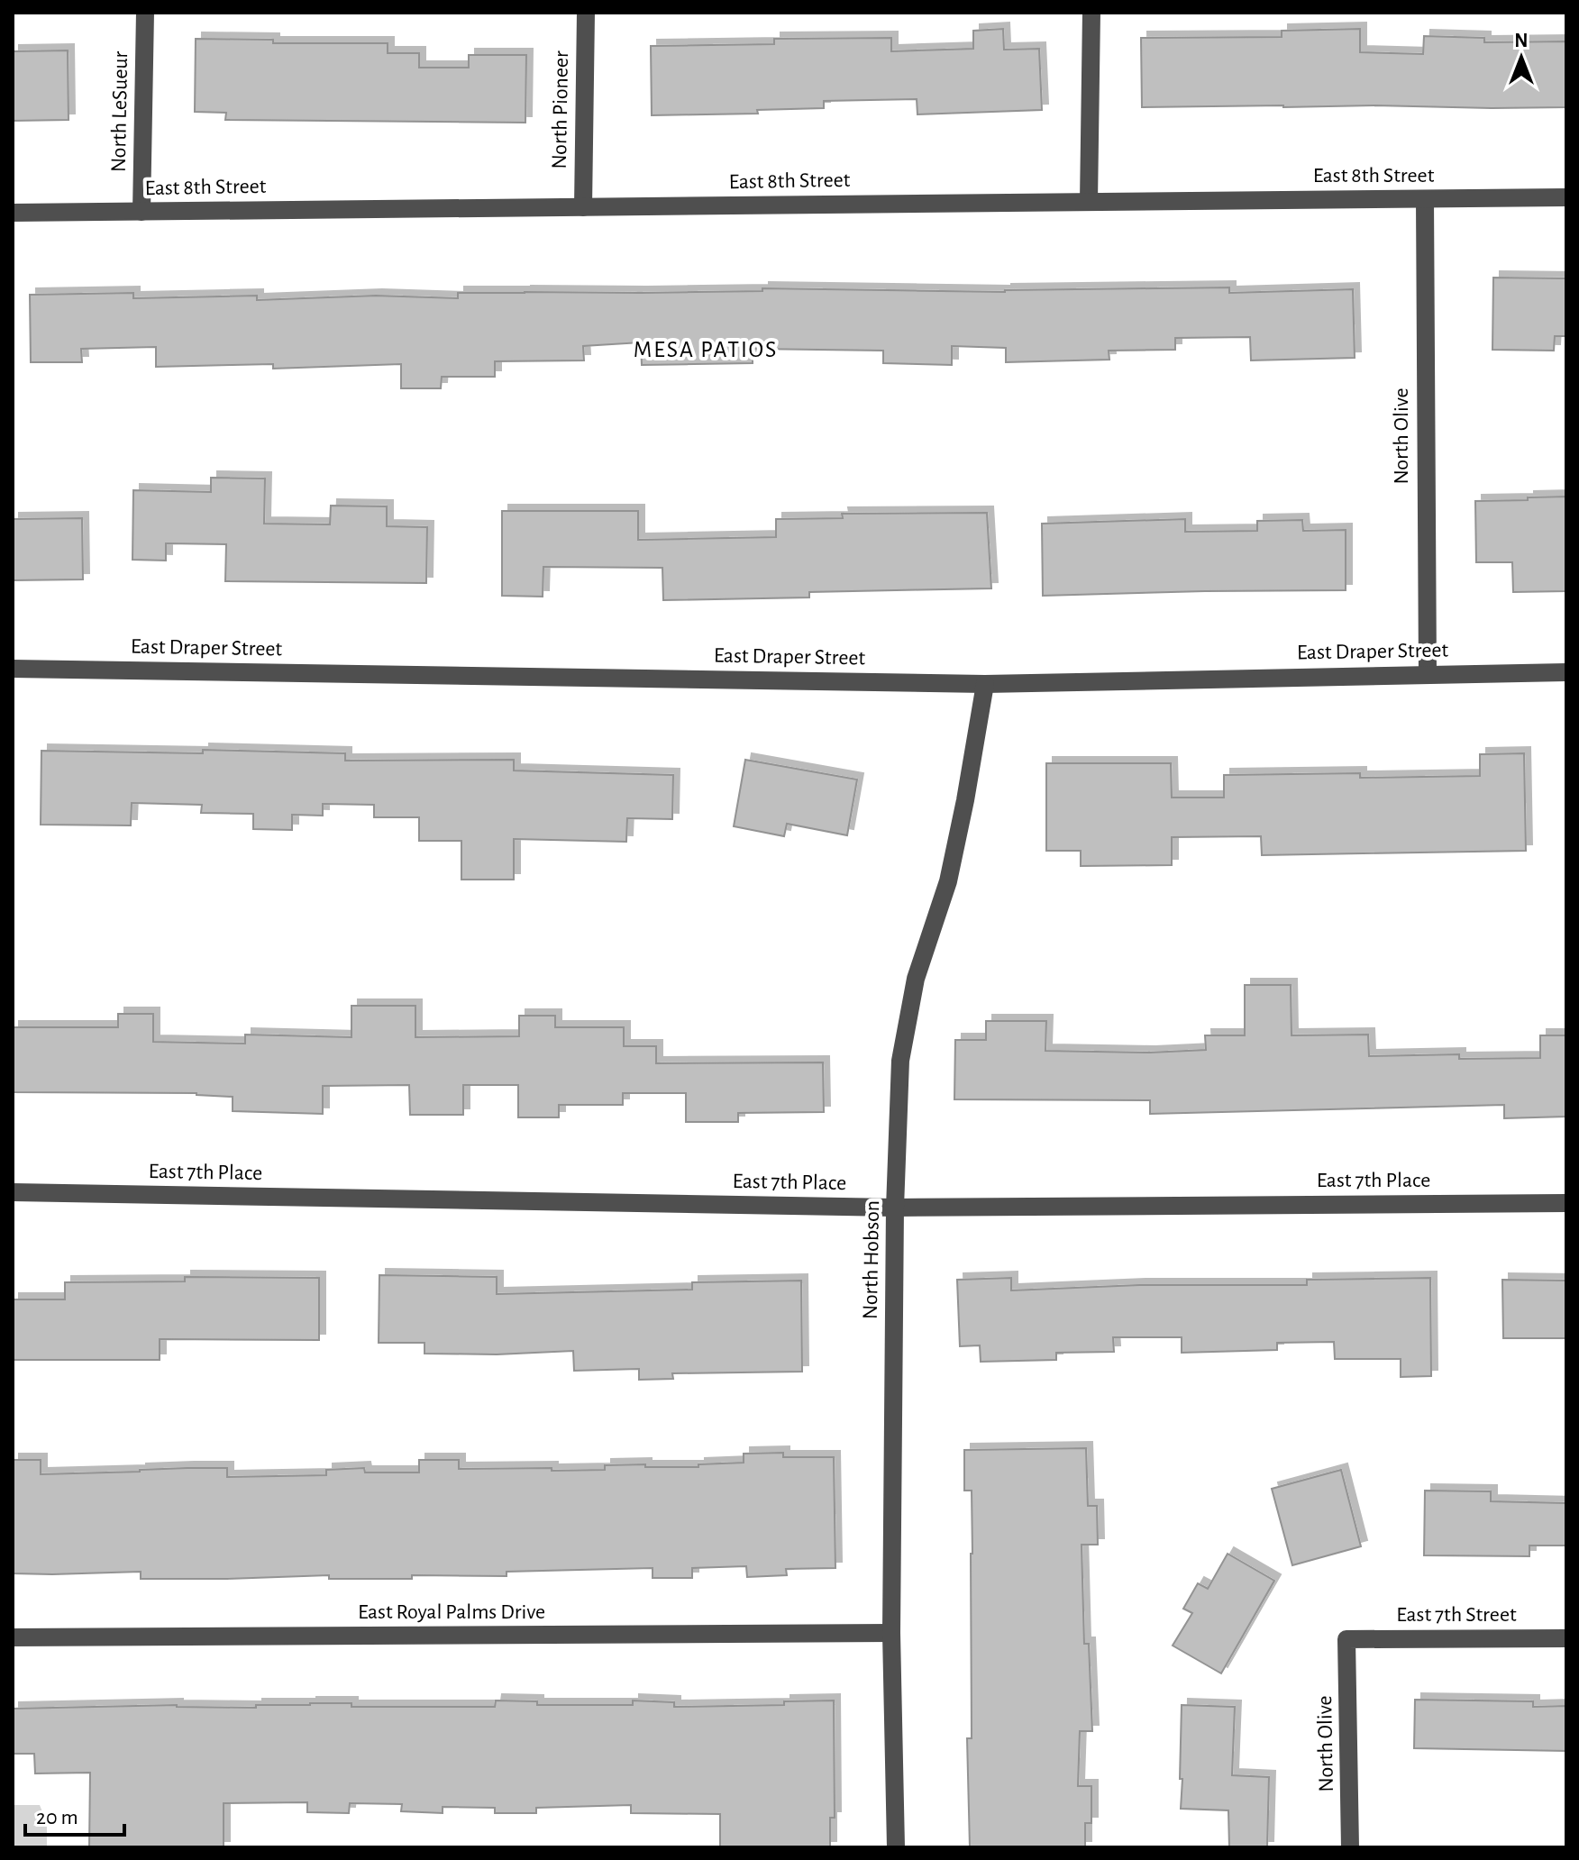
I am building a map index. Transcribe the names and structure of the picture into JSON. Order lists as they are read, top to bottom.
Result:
{
  "streets": {
    "street": [
      "North Pioneer",
      "North LeSueur",
      "East 8th Street",
      "North Olive",
      "East Draper Street",
      "East 7th Place",
      "North Hobson",
      "East Royal Palms Drive",
      "East 7th Street"
    ]
  },
  "crossings": [
    ["North Pioneer", "East 8th Street"],
    ["North LeSueur", "East 8th Street"],
    ["East 8th Street", "North Olive"],
    ["North Olive", "East Draper Street"],
    ["North Olive", "East 7th Street"],
    ["East Draper Street", "North Hobson"],
    ["East 7th Place", "North Hobson"],
    ["North Hobson", "East Royal Palms Drive"]
  ],
  "districts": ["MESA PATIOS"],
  "scale_bar": "20 m",
  "north": "top"
}
